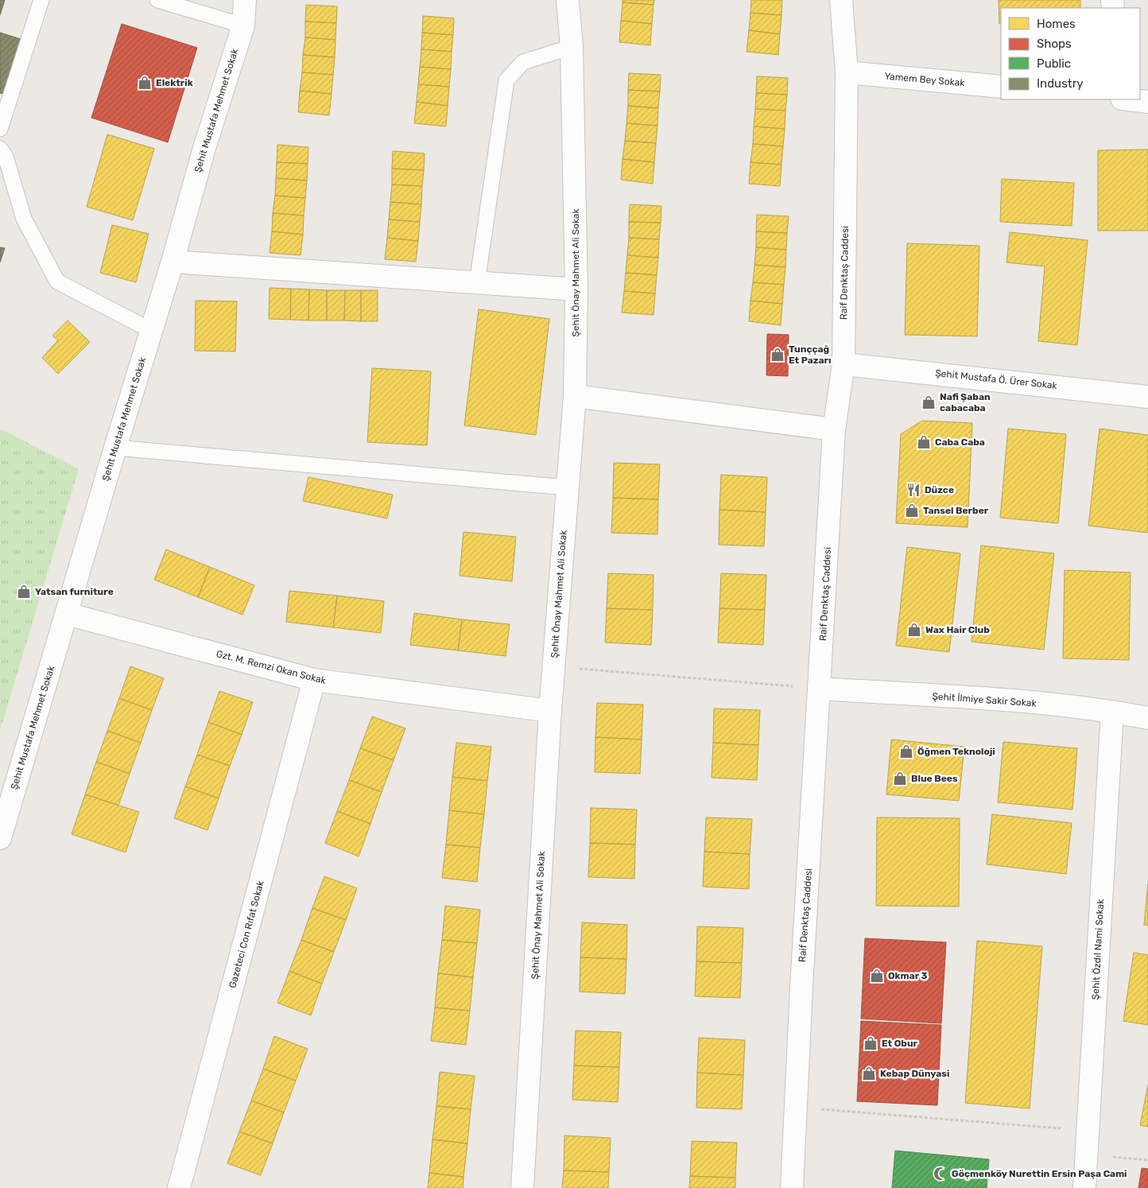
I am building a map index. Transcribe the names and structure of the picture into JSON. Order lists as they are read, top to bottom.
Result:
{
  "streets": {
    "street": [
      "Yamem Bey Sokak",
      "Şehit Mustafa Mehmet Sokak",
      "Şehit Önay Mahmet Ali Sokak",
      "Raif Denktaş Caddesi",
      "Şehit Mustafa Ö. Ürer Sokak",
      "Gzt. M. Remzi Okan Sokak",
      "Şehit İlmiye Sakir Sokak",
      "Gazeteci Con Rıfat Sokak",
      "Şehit Özdıl Nami Sokak"
    ]
  },
  "crossings": [
    ["Yamem Bey Sokak", "Raif Denktaş Caddesi"],
    ["Şehit Mustafa Mehmet Sokak", "Gzt. M. Remzi Okan Sokak"],
    ["Şehit Önay Mahmet Ali Sokak", "Gzt. M. Remzi Okan Sokak"],
    ["Raif Denktaş Caddesi", "Şehit Mustafa Ö. Ürer Sokak"],
    ["Raif Denktaş Caddesi", "Şehit İlmiye Sakir Sokak"],
    ["Gzt. M. Remzi Okan Sokak", "Gazeteci Con Rıfat Sokak"],
    ["Şehit İlmiye Sakir Sokak", "Şehit Özdıl Nami Sokak"]
  ],
  "places": {
    "shop": [
      "Elektrik",
      "Tunççağ Et Pazarı",
      "Nafi Şaban cabacaba",
      "Caba Caba",
      "Tansel Berber",
      "Yatsan furniture",
      "Wax Hair Club",
      "Öğmen Teknoloji",
      "Blue Bees",
      "Okmar 3",
      "Et Obur",
      "Kebap Dünyasi"
    ],
    "restaurant": ["Düzce"],
    "mosque": ["Göçmenköy Nurettin Ersin Paşa Cami"]
  },
  "legend": [
    "Homes",
    "Shops",
    "Public",
    "Industry"
  ]
}
